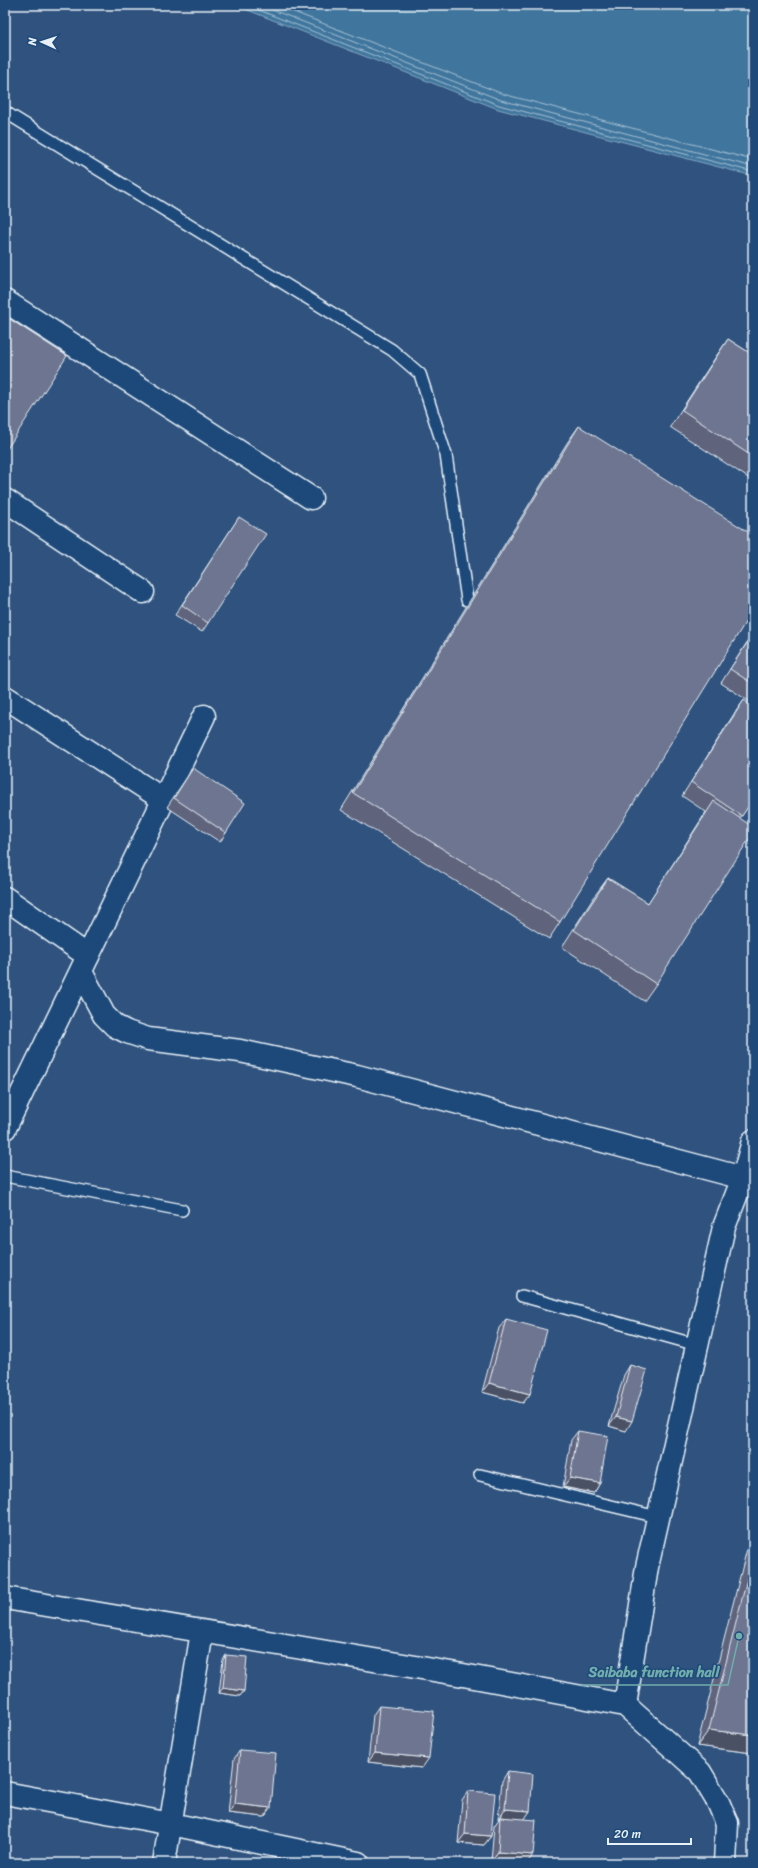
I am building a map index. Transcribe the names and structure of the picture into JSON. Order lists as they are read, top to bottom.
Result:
{
  "places": ["Saibaba function hall"],
  "scale_bar": "20 m",
  "north": "left"
}
